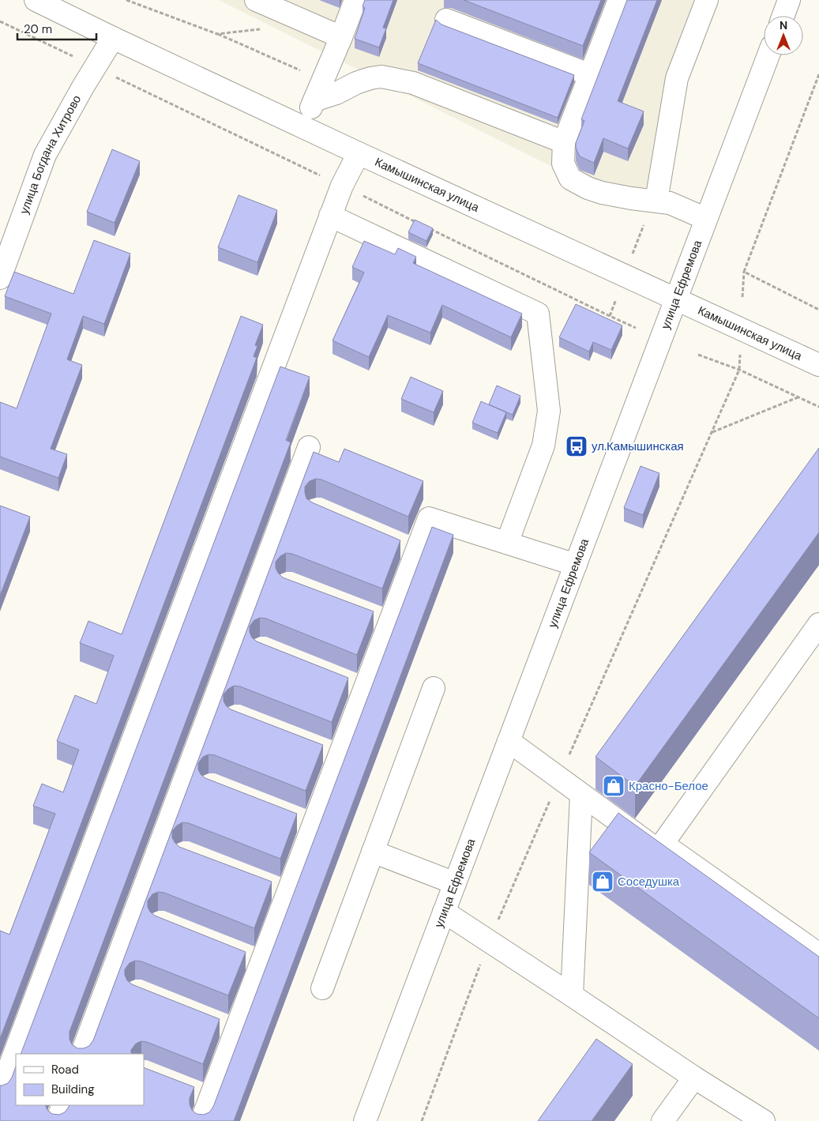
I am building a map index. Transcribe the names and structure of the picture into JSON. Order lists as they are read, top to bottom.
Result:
{
  "streets": {
    "street": ["улица Богдана Хитрово", "Камышинская улица", "улица Ефремова"]
  },
  "crossings": [
    ["улица Богдана Хитрово", "Камышинская улица"],
    ["Камышинская улица", "улица Ефремова"]
  ],
  "places": {
    "bus stop": ["ул.Камышинская"],
    "shop": ["Красно-Белое", "Соседушка"]
  },
  "legend": ["Road", "Building"],
  "scale_bar": "20 m",
  "north": "top"
}
